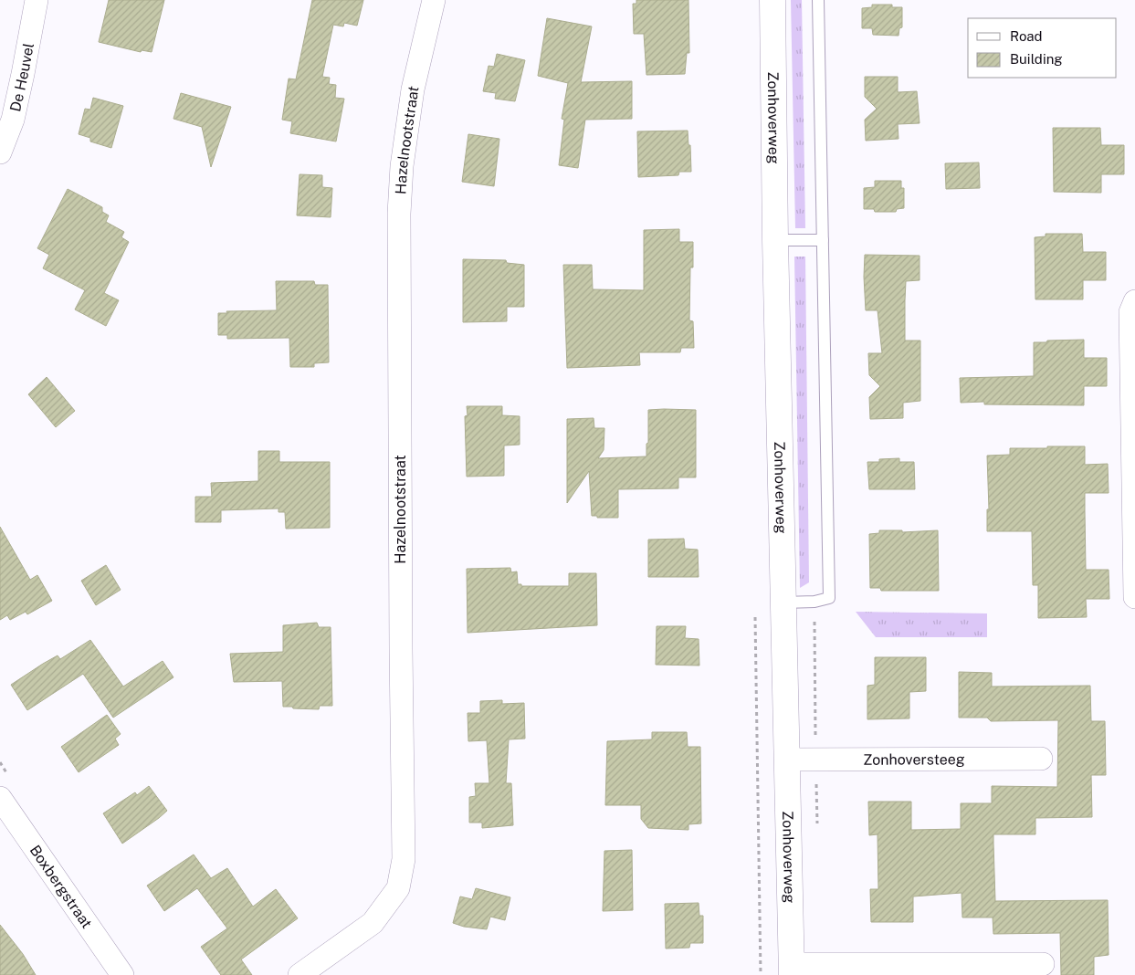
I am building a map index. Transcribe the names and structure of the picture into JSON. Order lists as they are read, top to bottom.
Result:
{
  "streets": {
    "street": [
      "De Heuvel",
      "Zonhoverweg",
      "Hazelnootstraat",
      "Zonhoversteeg",
      "Boxbergstraat"
    ]
  },
  "crossings": [
    ["Zonhoverweg", "Zonhoversteeg"]
  ],
  "legend": ["Road", "Building"]
}
